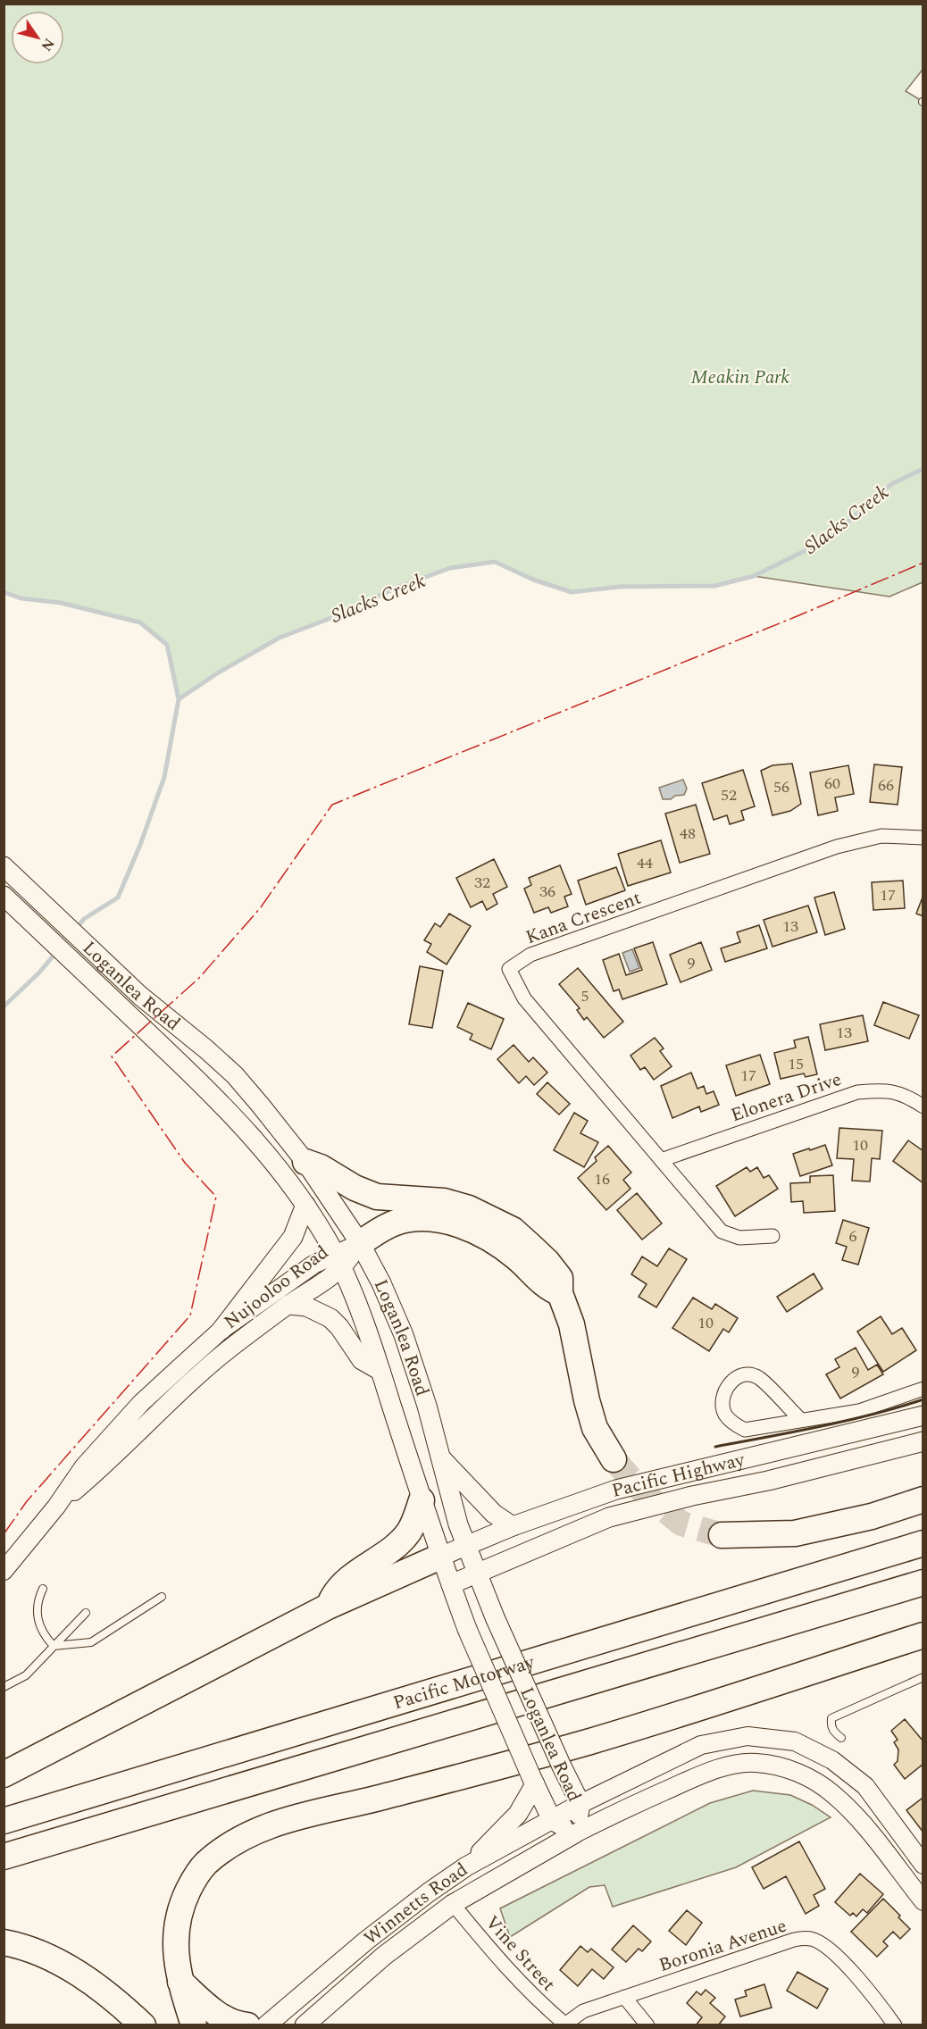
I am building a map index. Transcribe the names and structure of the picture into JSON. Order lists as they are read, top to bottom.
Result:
{
  "streets": {
    "highway": ["Pacific Motorway"],
    "main road": ["Loganlea Road", "Pacific Highway", "Winnetts Road"],
    "street": [
      "Kana Crescent",
      "Elonera Drive",
      "Nujooloo Road",
      "Boronia Avenue",
      "Vine Street"
    ]
  },
  "crossings": [
    ["Kana Crescent", "Elonera Drive"],
    ["Loganlea Road", "Nujooloo Road"],
    ["Loganlea Road", "Pacific Highway"],
    ["Loganlea Road", "Winnetts Road"],
    ["Winnetts Road", "Vine Street"],
    ["Boronia Avenue", "Vine Street"]
  ],
  "water": ["Slacks Creek"],
  "parks": ["Meakin Park"],
  "house_numbers": [
    "60",
    "66",
    "56",
    "52",
    "48",
    "44",
    "32",
    "36",
    "17",
    "13",
    "9",
    "5",
    "13",
    "15",
    "17",
    "10",
    "16",
    "6",
    "10",
    "9"
  ],
  "north": "bottom right"
}
